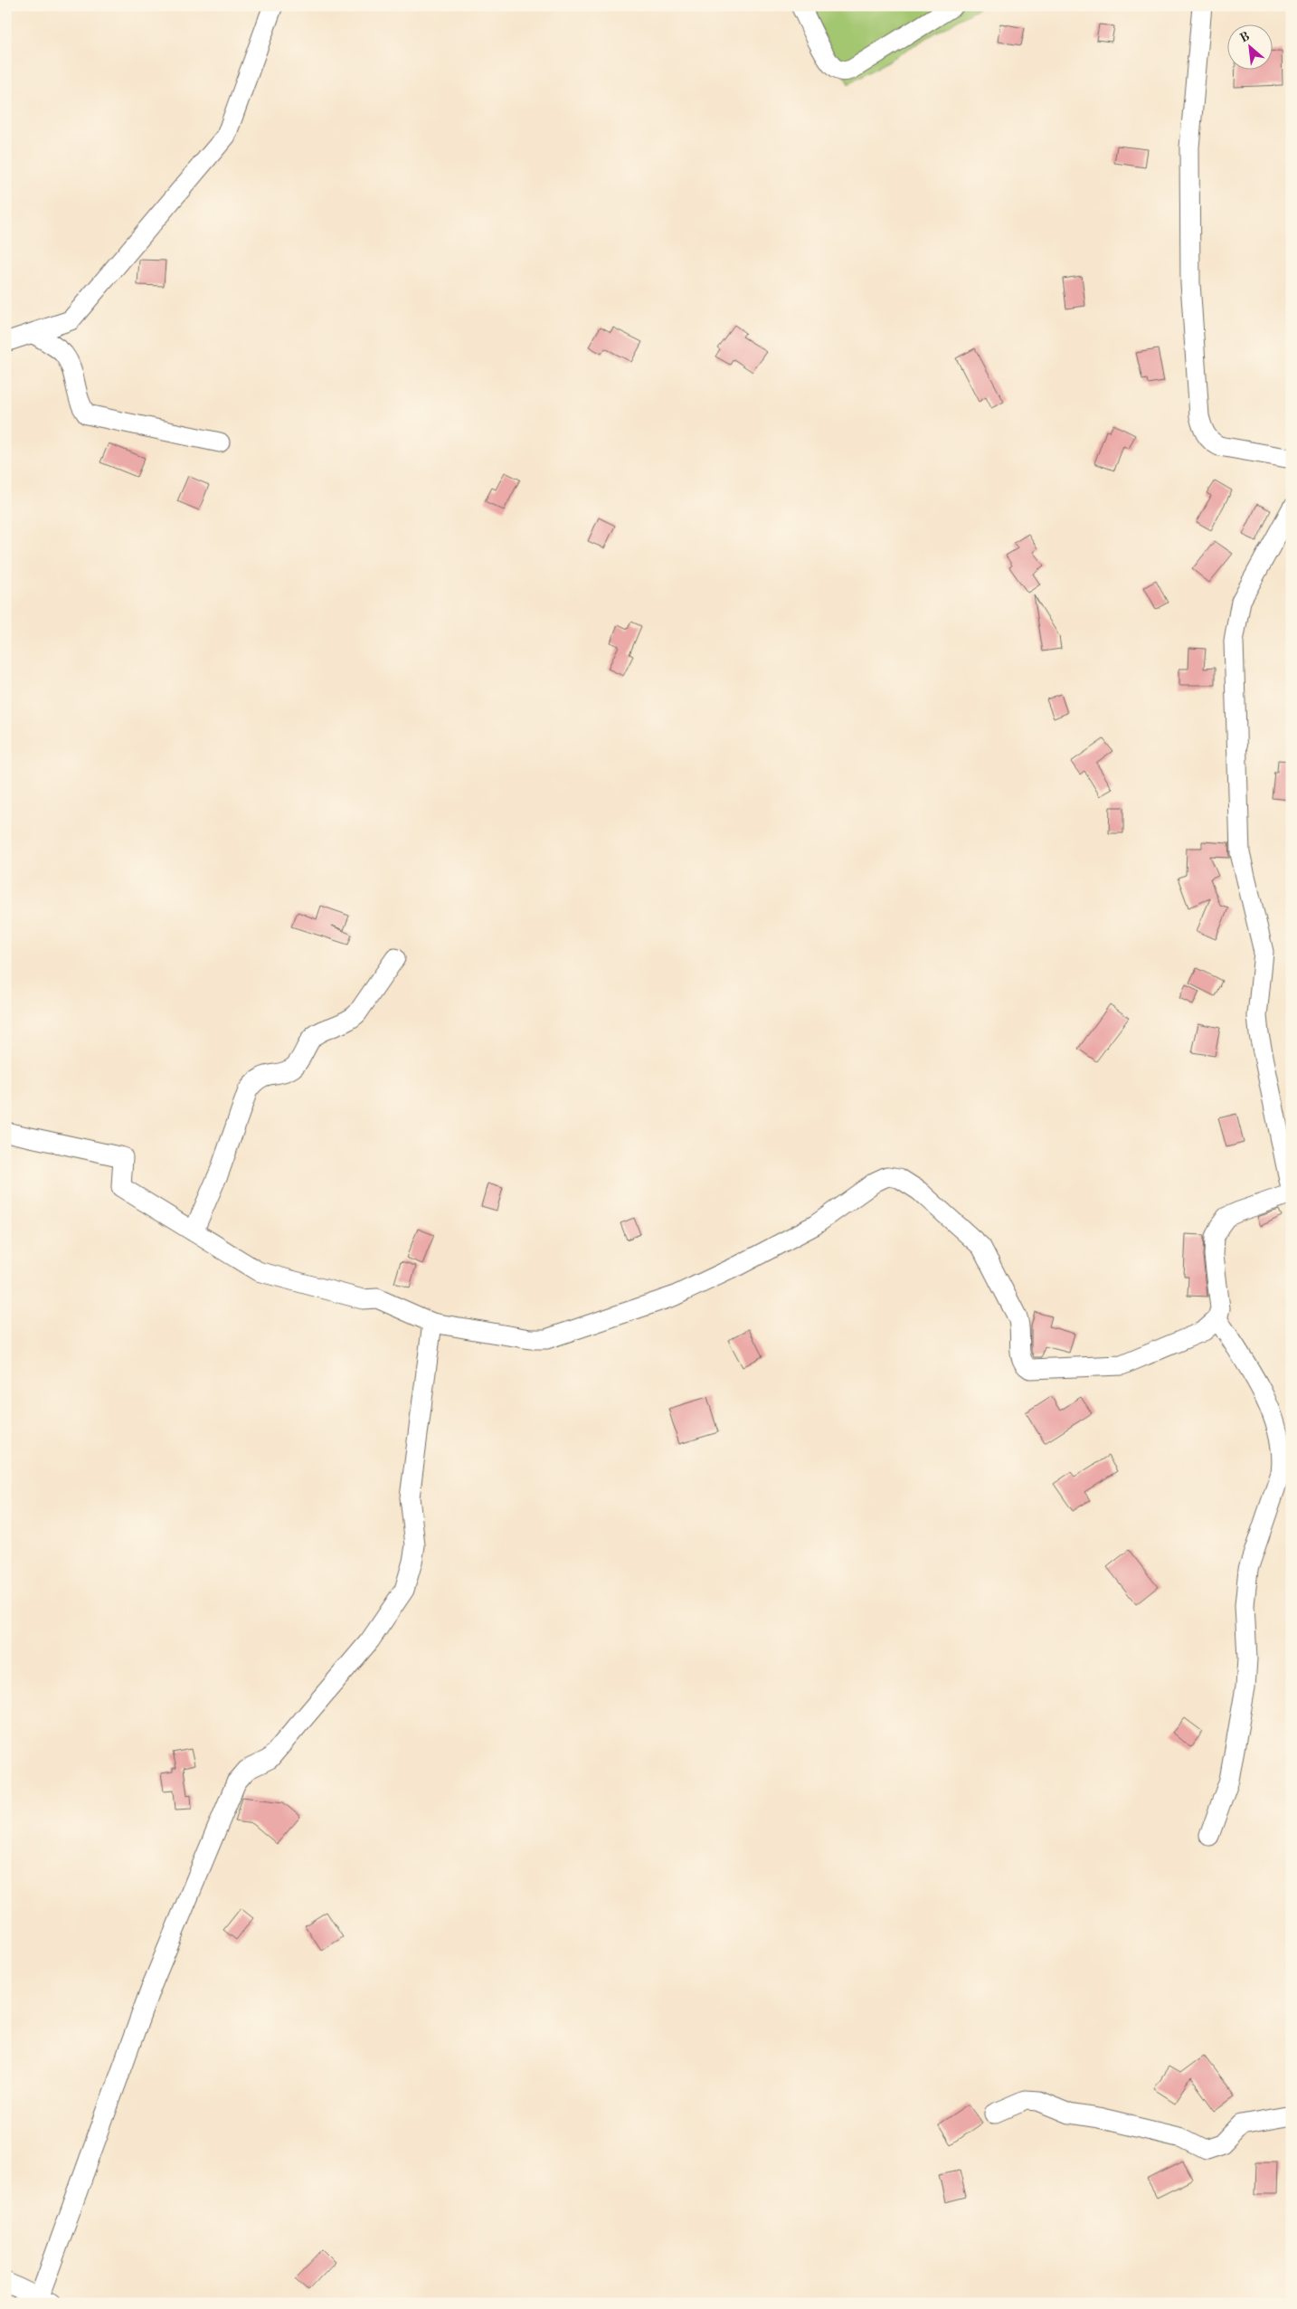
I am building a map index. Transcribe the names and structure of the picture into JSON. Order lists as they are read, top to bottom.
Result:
{
  "north": "top left"
}
